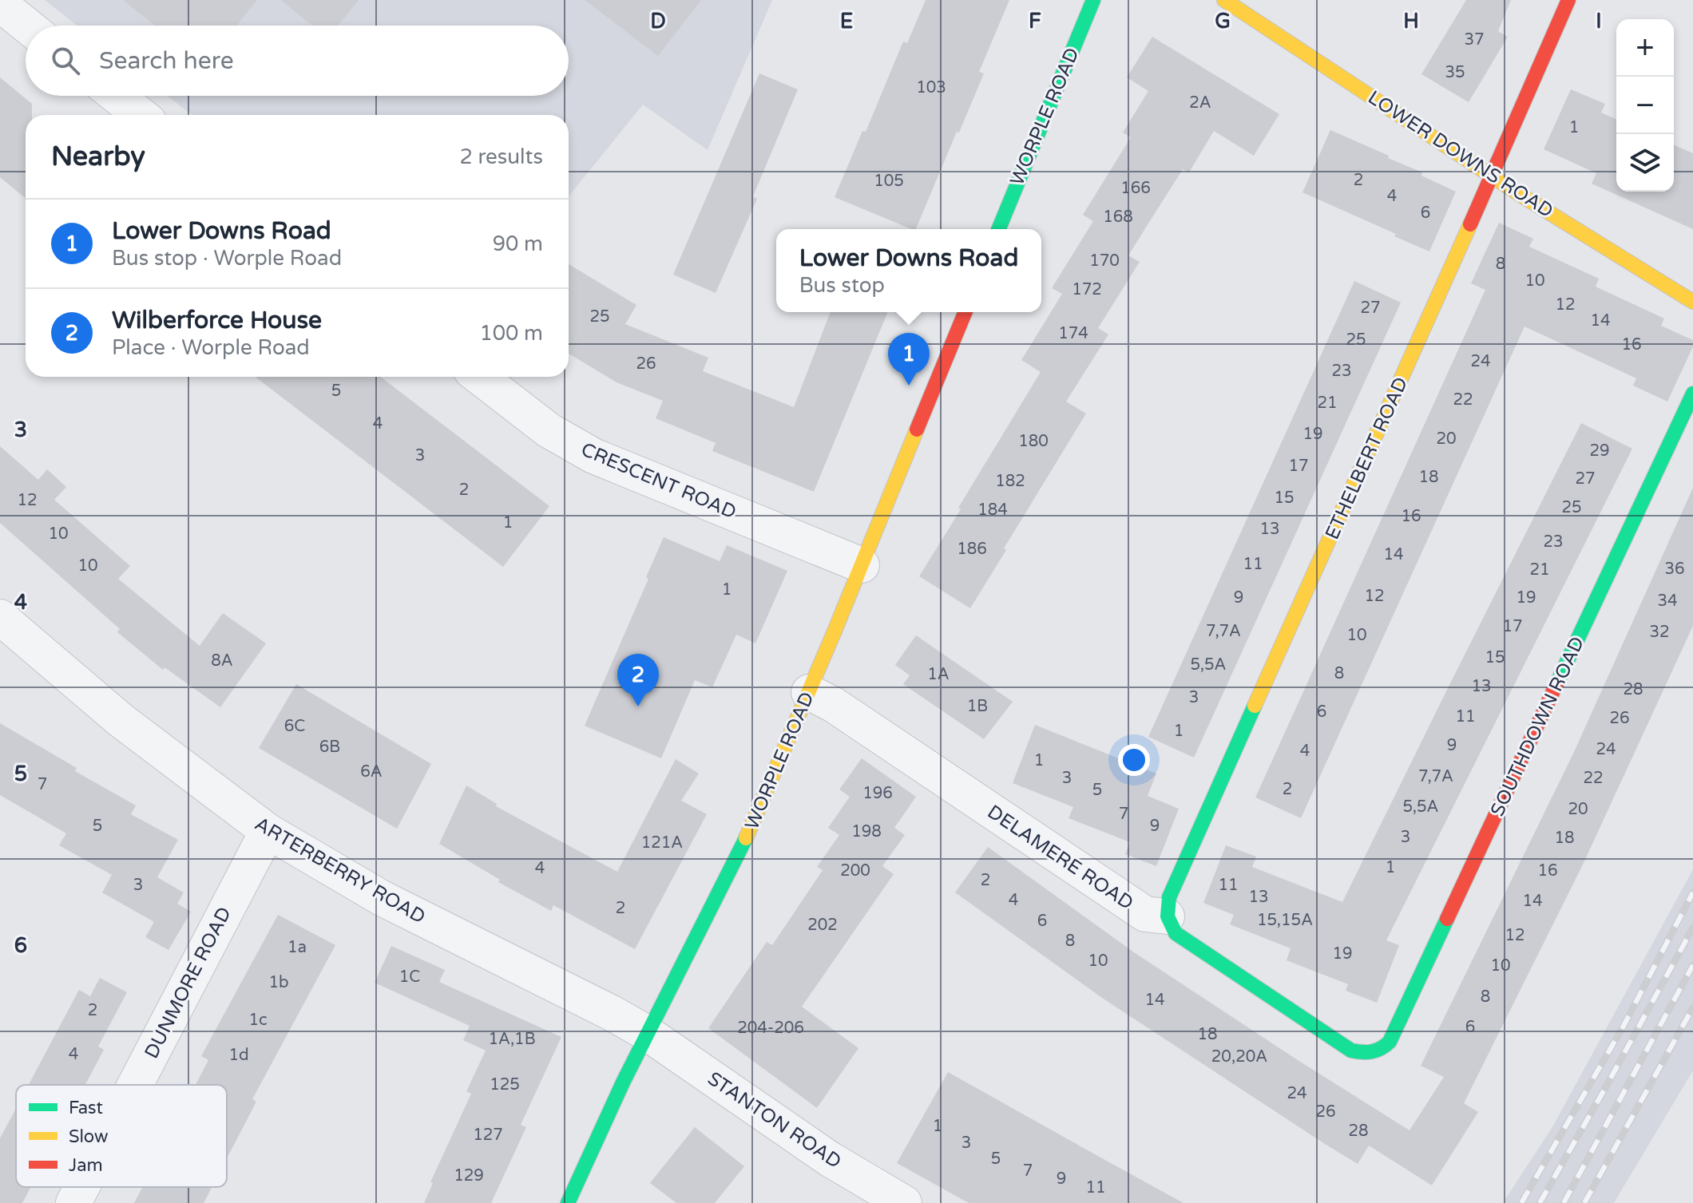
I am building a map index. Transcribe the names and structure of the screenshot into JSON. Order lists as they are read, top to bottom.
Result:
{
  "streets": {
    "street": [
      "WORPLE ROAD",
      "LOWER DOWNS ROAD",
      "ETHELBERT ROAD",
      "CRESCENT ROAD",
      "SOUTHDOWN ROAD",
      "DELAMERE ROAD",
      "ARTERBERRY ROAD",
      "DUNMORE ROAD",
      "STANTON ROAD"
    ]
  },
  "crossings": [
    ["WORPLE ROAD", "CRESCENT ROAD"],
    ["WORPLE ROAD", "DELAMERE ROAD"],
    ["WORPLE ROAD", "ARTERBERRY ROAD"],
    ["WORPLE ROAD", "STANTON ROAD"],
    ["LOWER DOWNS ROAD", "ETHELBERT ROAD"],
    ["ETHELBERT ROAD", "SOUTHDOWN ROAD"],
    ["ETHELBERT ROAD", "DELAMERE ROAD"],
    ["SOUTHDOWN ROAD", "DELAMERE ROAD"],
    ["ARTERBERRY ROAD", "DUNMORE ROAD"],
    ["ARTERBERRY ROAD", "STANTON ROAD"]
  ],
  "house_numbers": [
    "37",
    "35",
    "103",
    "2A",
    "1",
    "2",
    "105",
    "166",
    "4",
    "6",
    "168",
    "170",
    "8",
    "10",
    "172",
    "12",
    "27",
    "25",
    "14",
    "174",
    "25",
    "16",
    "24",
    "26",
    "23",
    "5",
    "22",
    "21",
    "4",
    "19",
    "20",
    "180",
    "29",
    "3",
    "17",
    "18",
    "27",
    "182",
    "2",
    "15",
    "12",
    "25",
    "184",
    "16",
    "1",
    "13",
    "10",
    "23",
    "186",
    "14",
    "11",
    "10",
    "36",
    "21",
    "1",
    "12",
    "9",
    "19",
    "34",
    "17",
    "7,7A",
    "32",
    "10",
    "15",
    "8A",
    "5,5A",
    "8",
    "1A",
    "13",
    "28",
    "3",
    "1B",
    "6",
    "11",
    "26",
    "6C",
    "1",
    "9",
    "6B",
    "24",
    "4",
    "1",
    "6A",
    "7,7A",
    "3",
    "22",
    "7",
    "2",
    "5",
    "196",
    "5,5A",
    "20",
    "7",
    "5",
    "9",
    "198",
    "3",
    "18",
    "121A",
    "1",
    "4",
    "200",
    "16",
    "2",
    "3",
    "11",
    "13",
    "4",
    "14",
    "2",
    "15,15A",
    "6",
    "202",
    "12",
    "8",
    "1a",
    "19",
    "10",
    "10",
    "1C",
    "1b",
    "8",
    "14",
    "2",
    "1c",
    "6",
    "204-206",
    "18",
    "1A,1B",
    "4",
    "1d",
    "20,20A",
    "125",
    "24",
    "26",
    "1",
    "28",
    "127",
    "3",
    "5",
    "7",
    "129",
    "9",
    "11"
  ],
  "legend": ["Fast", "Slow", "Jam"],
  "page": {
    "map_buttons": ["+", "−"],
    "search": "Search here",
    "heading": ["Nearby", "2 results"],
    "list": [
      {
        "mark": "1",
        "name": "Lower Downs Road",
        "note": "Bus stop · Worple Road",
        "value": "90 m"
      },
      {
        "mark": "2",
        "name": "Wilberforce House",
        "note": "Place · Worple Road",
        "value": "100 m"
      }
    ],
    "popup": ["Lower Downs Road", "Bus stop"],
    "pins": ["1", "2"]
  },
  "grid": {
    "columns": [
      "D",
      "E",
      "F",
      "G",
      "H",
      "I"
    ],
    "rows": [
      "3",
      "4",
      "5",
      "6"
    ]
  }
}
